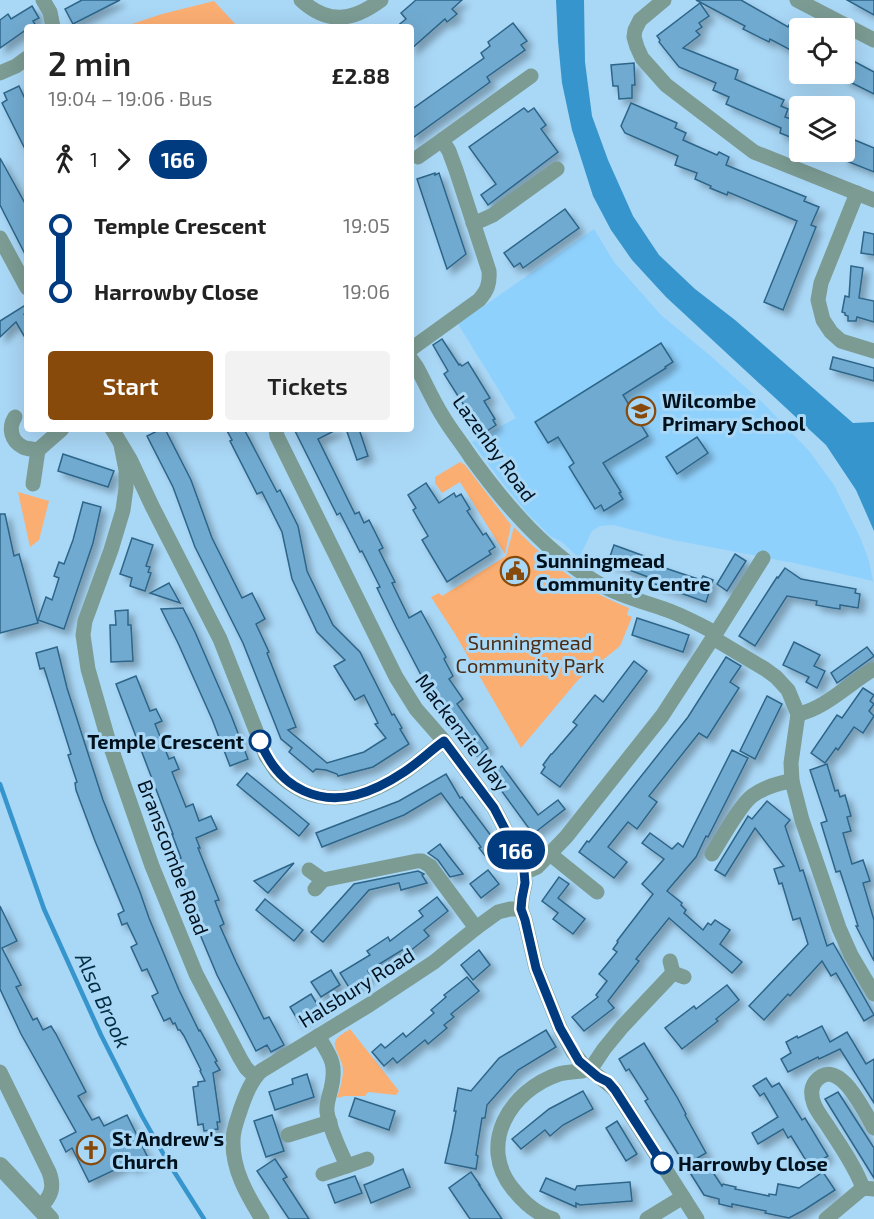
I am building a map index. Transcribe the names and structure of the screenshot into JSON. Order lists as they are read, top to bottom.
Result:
{
  "streets": {
    "street": [
      "Lazenby Road",
      "Mackenzie Way",
      "Branscombe Road",
      "Halsbury Road"
    ]
  },
  "crossings": [
    ["Mackenzie Way", "Halsbury Road"],
    ["Branscombe Road", "Halsbury Road"]
  ],
  "water": ["Alsa Brook"],
  "parks": ["Sunningmead Community Park"],
  "places": {
    "school or university": ["Wilcombe Primary School"],
    "public building": ["Sunningmead Community Centre"],
    "other": ["Temple Crescent", "Harrowby Close"],
    "church": ["St Andrew's Church"]
  },
  "lines": ["bus line 166"],
  "page": {
    "on_map": "166",
    "heading": ["2 min", "19:04 – 19:06 · Bus", "£2.88"],
    "legs": ["1", "166"],
    "list": [
      {
        "name": "Temple Crescent",
        "value": "19:05"
      },
      {
        "name": "Harrowby Close",
        "value": "19:06"
      }
    ],
    "buttons": ["Start", "Tickets"]
  }
}
